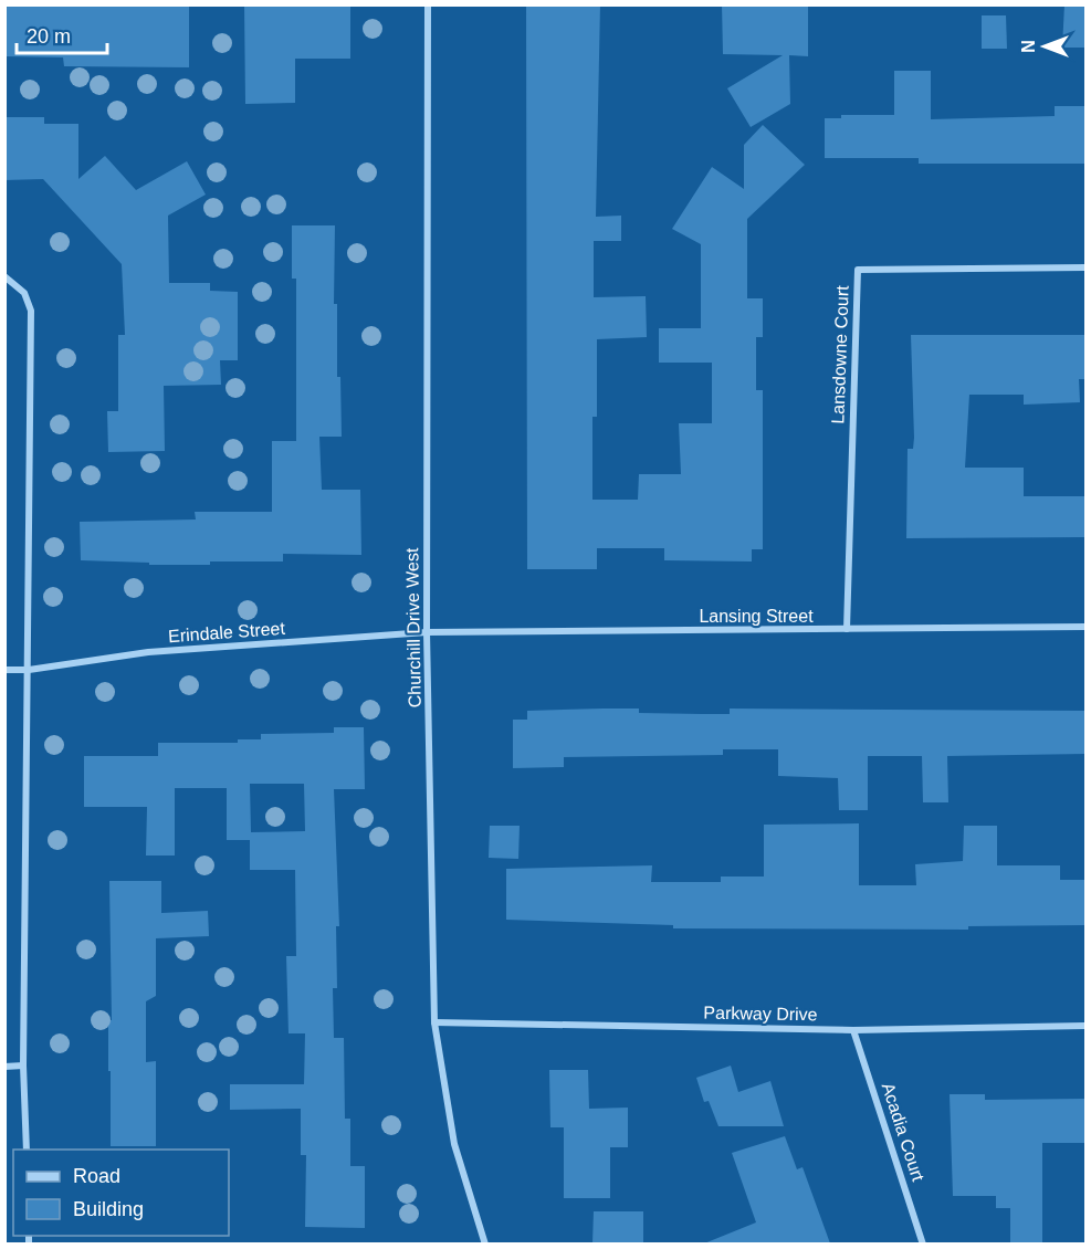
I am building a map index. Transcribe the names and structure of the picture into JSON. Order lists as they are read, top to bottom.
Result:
{
  "streets": {
    "street": [
      "Lansdowne Court",
      "Lansing Street",
      "Churchill Drive West",
      "Erindale Street",
      "Parkway Drive",
      "Acadia Court"
    ]
  },
  "crossings": [
    ["Lansdowne Court", "Lansing Street"],
    ["Lansing Street", "Churchill Drive West"],
    ["Lansing Street", "Erindale Street"],
    ["Churchill Drive West", "Erindale Street"],
    ["Churchill Drive West", "Parkway Drive"],
    ["Parkway Drive", "Acadia Court"]
  ],
  "legend": ["Road", "Building"],
  "scale_bar": "20 m",
  "north": "left"
}
